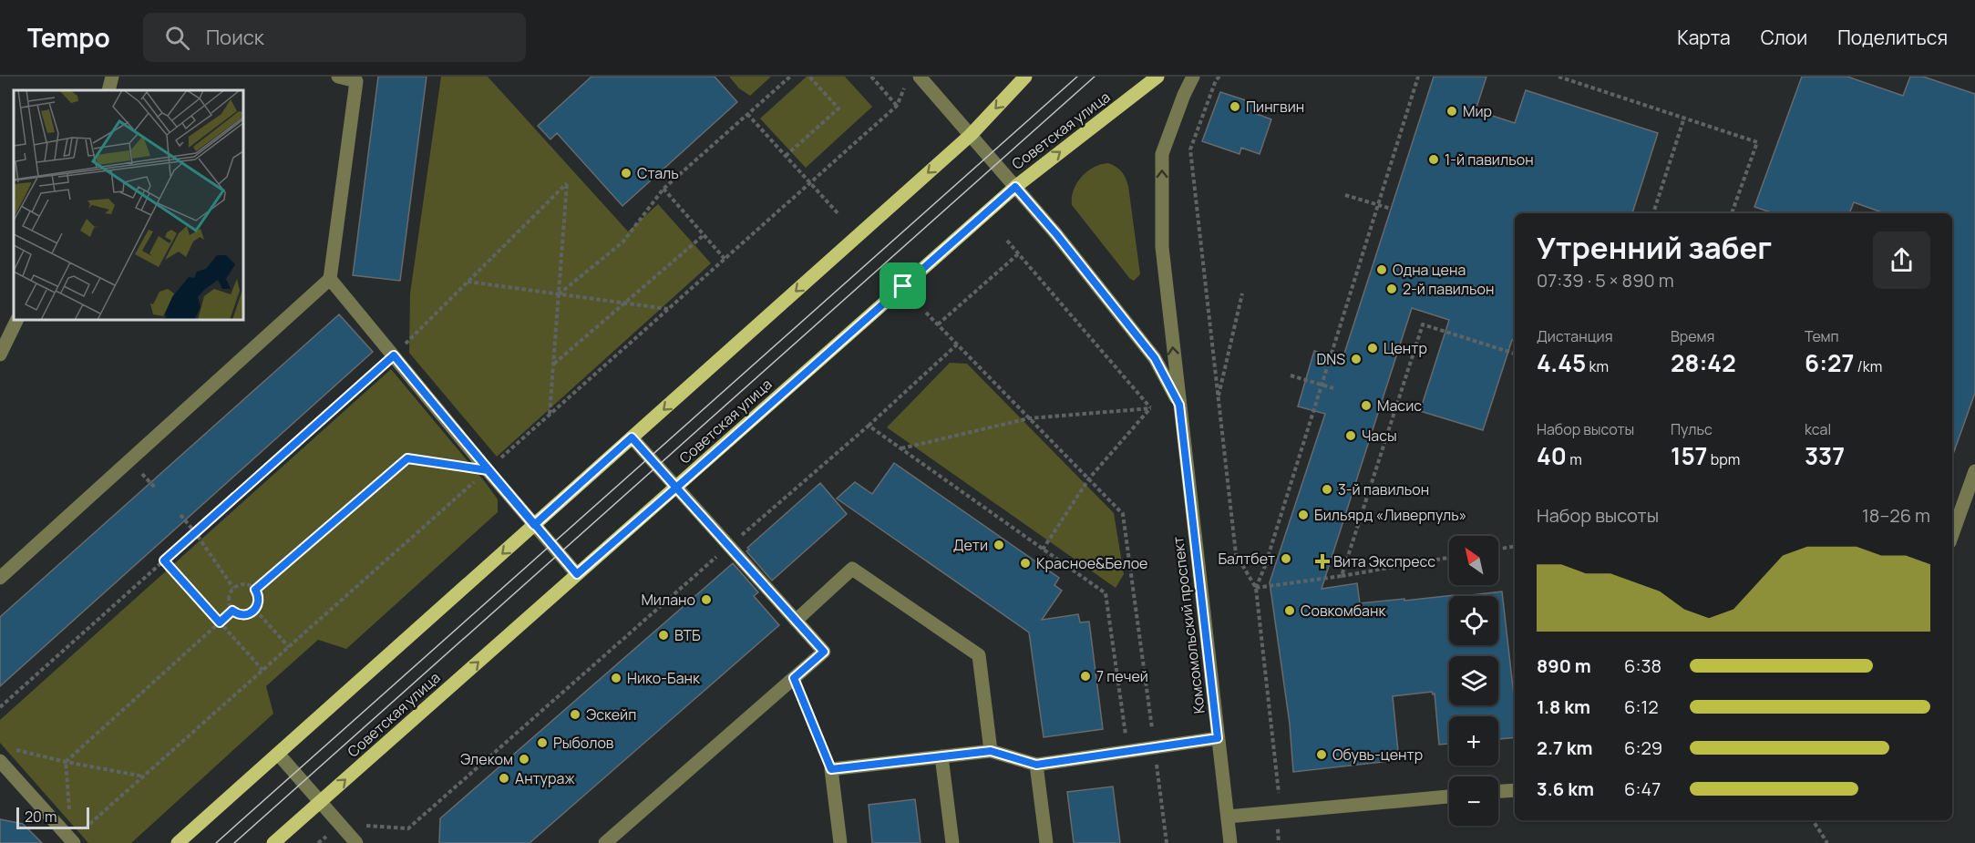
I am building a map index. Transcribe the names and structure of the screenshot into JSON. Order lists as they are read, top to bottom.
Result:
{
  "streets": {
    "main road": ["Советская улица"],
    "street": ["Комсомольский проспект"]
  },
  "crossings": [
    ["Советская улица", "Комсомольский проспект"]
  ],
  "places": {
    "other": [
      "Пингвин",
      "Мир",
      "1-й павильон",
      "Сталь",
      "Одна цена",
      "2-й павильон",
      "Центр",
      "DNS",
      "Масис",
      "Часы",
      "3-й павильон",
      "Бильярд «Ливерпуль»",
      "Дети",
      "Балтбет",
      "Красное&Белое",
      "Милано",
      "Совкомбанк",
      "ВТБ",
      "7 печей",
      "Нико-Банк",
      "Эскейп",
      "Рыболов",
      "Обувь-центр",
      "Элеком",
      "Антураж"
    ],
    "health": ["Вита Экспресс"]
  },
  "scale_bar": "20 m",
  "north": "top left",
  "page": {
    "header": "Tempo",
    "search": "Поиск",
    "nav": ["Карта", "Слои", "Поделиться"],
    "heading": ["Утренний забег", "07:39 · 5 × 890 m"],
    "stats": [
      ["Дистанция", "4.45 km"],
      ["Время", "28:42"],
      ["Темп", "6:27 /km"],
      ["Набор высоты", "40 m"],
      ["Пульс", "157 bpm"],
      ["kcal", "337"]
    ],
    "chart": ["Набор высоты", "18–26 m"],
    "map_buttons": ["+", "−"],
    "list": [
      {
        "name": "890 m",
        "note": "6:38"
      },
      {
        "name": "1.8 km",
        "note": "6:12"
      },
      {
        "name": "2.7 km",
        "note": "6:29"
      },
      {
        "name": "3.6 km",
        "note": "6:47"
      }
    ],
    "scale": "20 m"
  }
}
